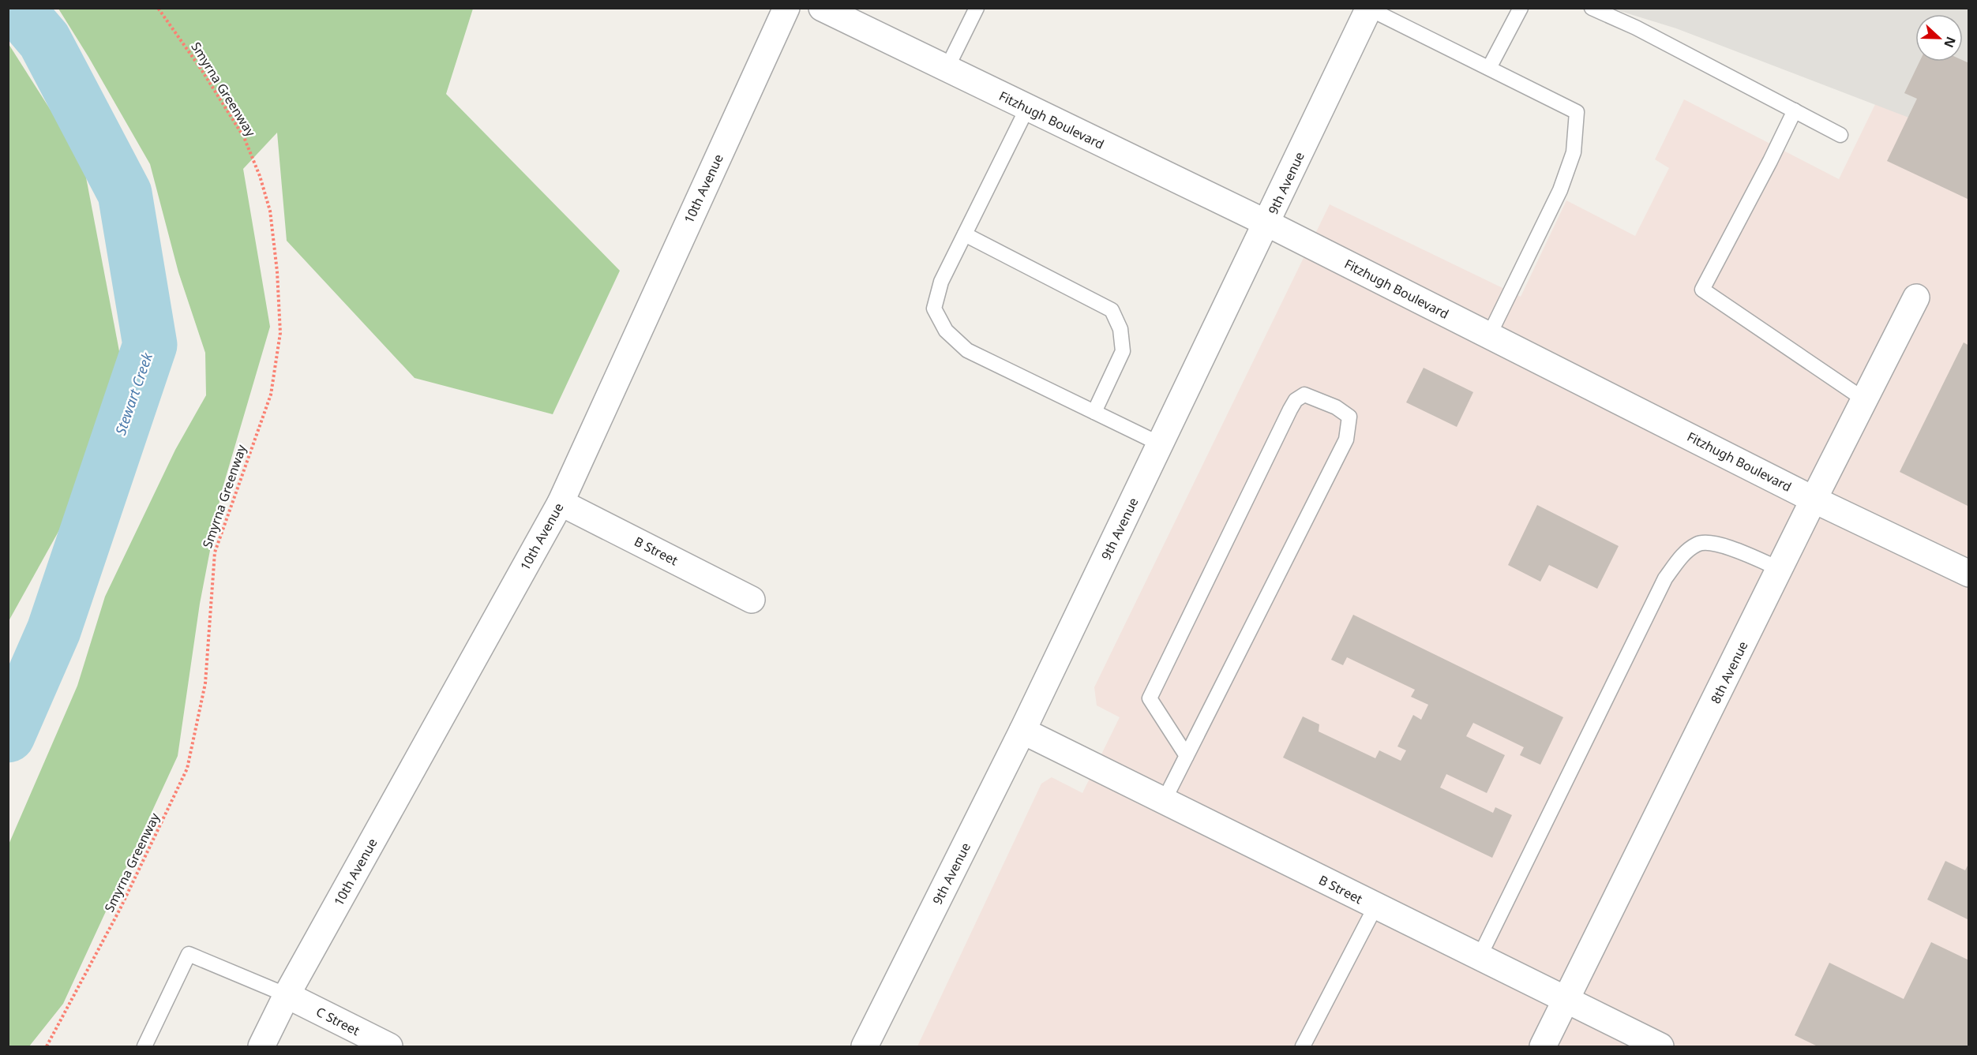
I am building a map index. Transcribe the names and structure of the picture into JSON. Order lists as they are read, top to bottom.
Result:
{
  "streets": {
    "street": [
      "Fitzhugh Boulevard",
      "9th Avenue",
      "10th Avenue",
      "B Street",
      "8th Avenue",
      "C Street"
    ],
    "path": ["Smyrna Greenway"]
  },
  "crossings": [
    ["Fitzhugh Boulevard", "9th Avenue"],
    ["Fitzhugh Boulevard", "8th Avenue"],
    ["9th Avenue", "B Street"],
    ["10th Avenue", "B Street"],
    ["10th Avenue", "C Street"],
    ["B Street", "8th Avenue"]
  ],
  "water": ["Stewart Creek"],
  "north": "right"
}
